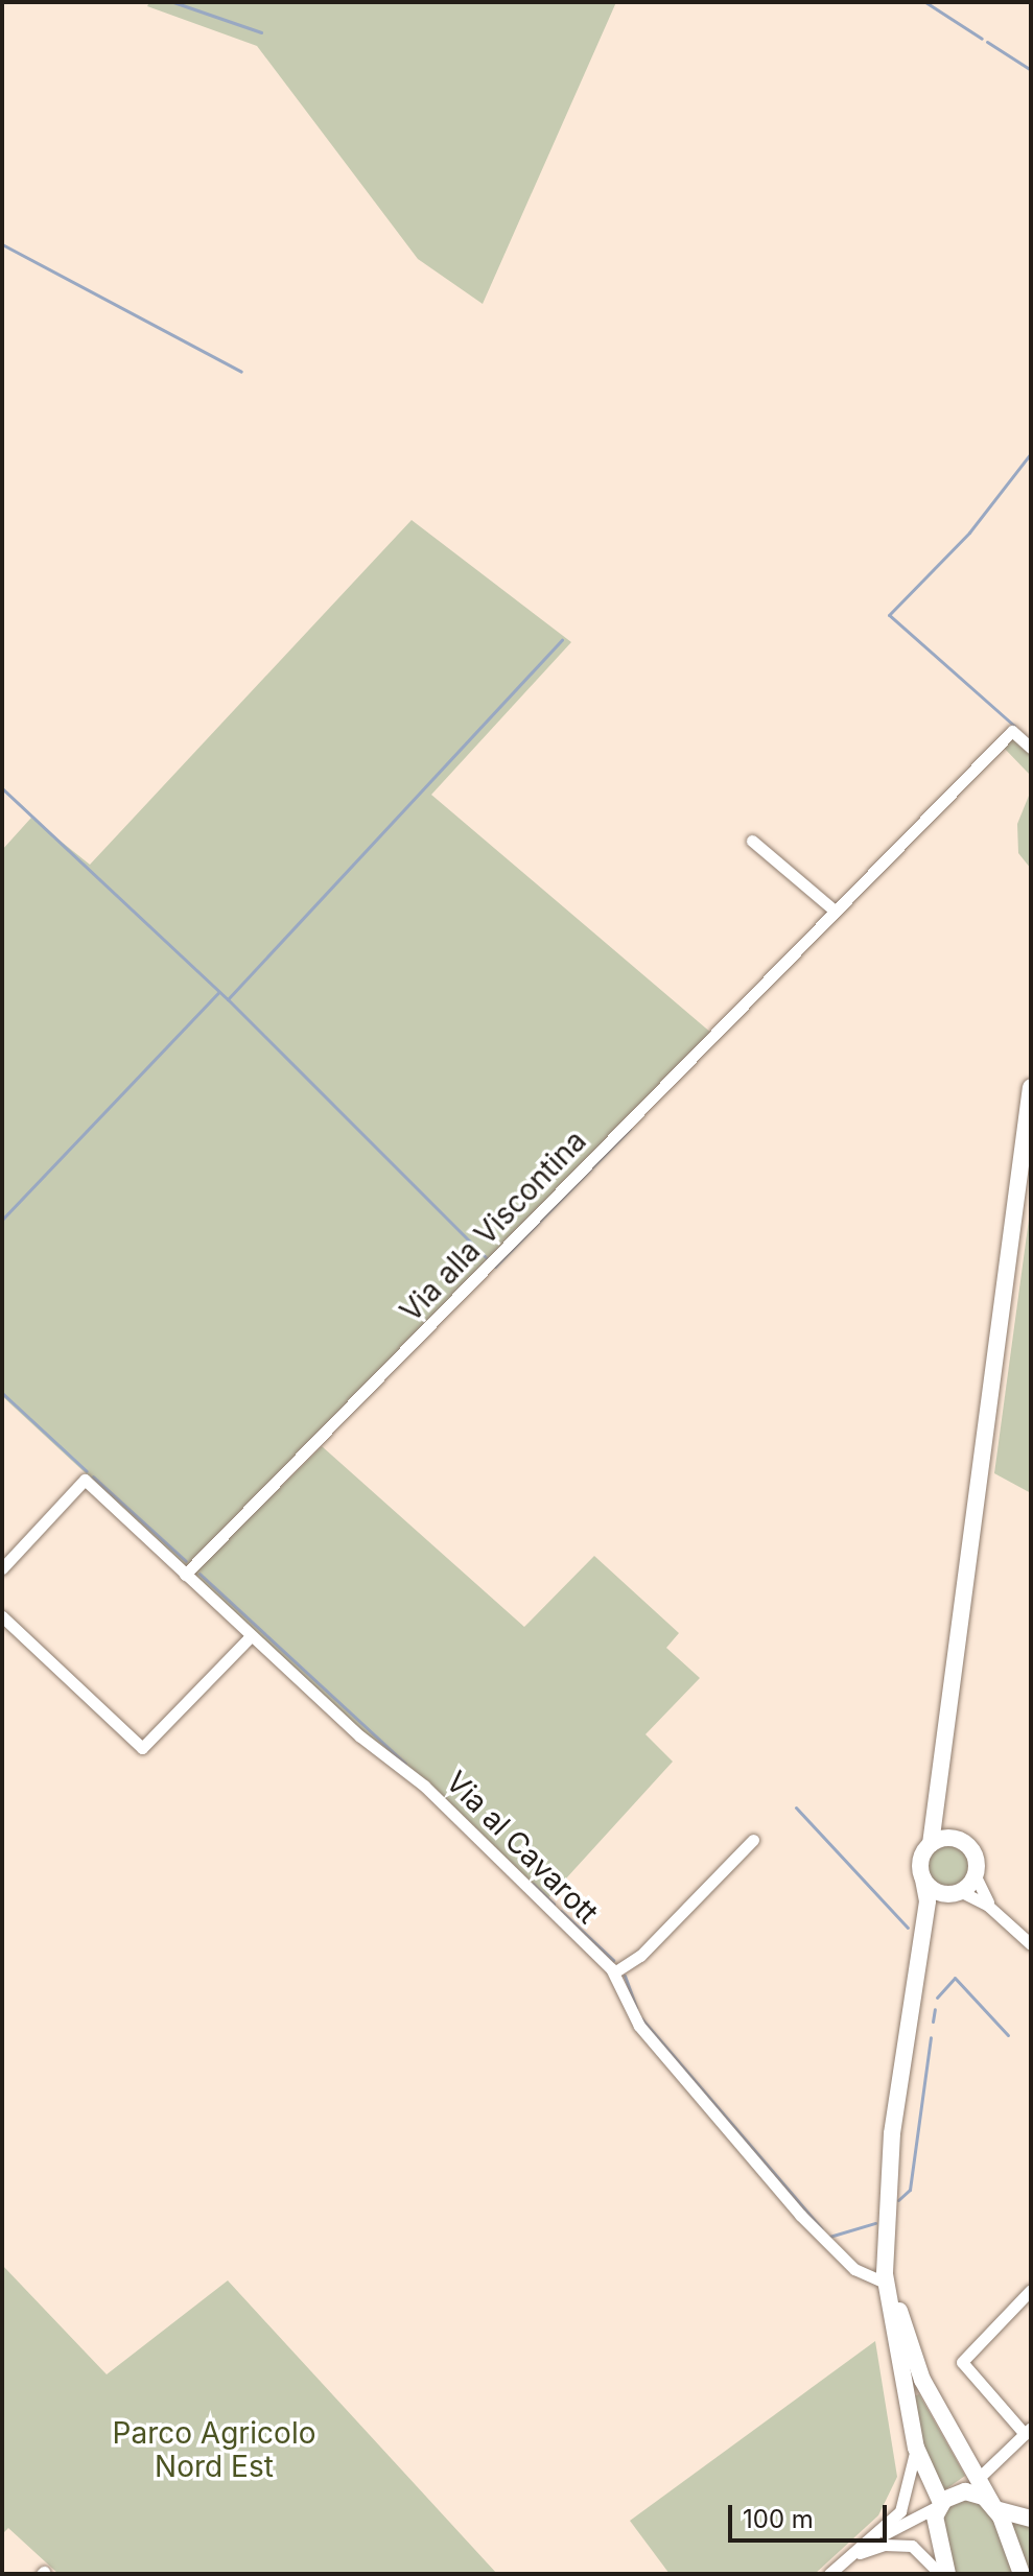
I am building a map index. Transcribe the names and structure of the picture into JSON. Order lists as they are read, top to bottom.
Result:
{
  "streets": {
    "street": ["Via alla Viscontina", "Via al Cavarott"]
  },
  "crossings": [
    ["Via alla Viscontina", "Via al Cavarott"]
  ],
  "parks": ["Parco Agricolo Nord Est"],
  "scale_bar": "100 m"
}
